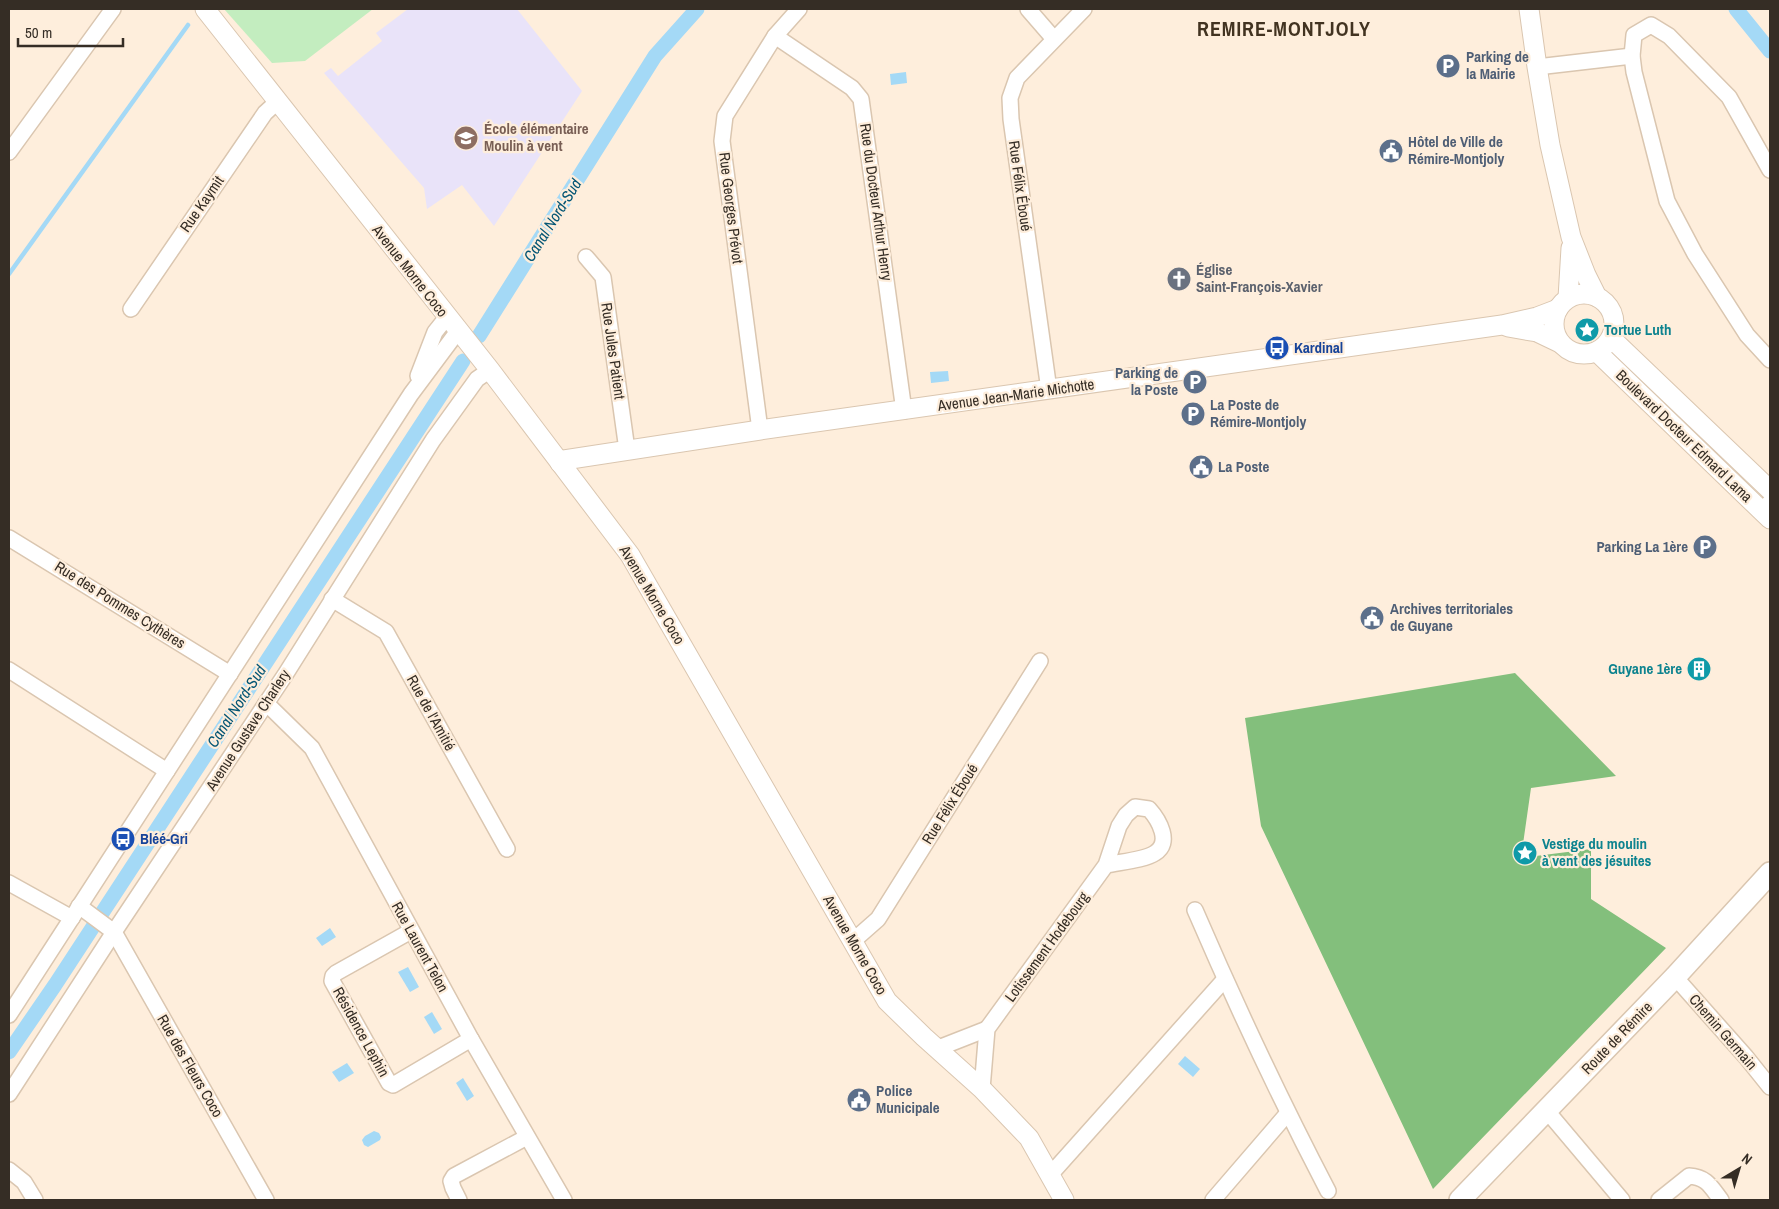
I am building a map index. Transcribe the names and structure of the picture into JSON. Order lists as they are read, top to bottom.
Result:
{
  "streets": {
    "main road": ["Route de Rémire"],
    "street": [
      "Rue Félix Éboué",
      "Rue du Docteur Arthur Henry",
      "Rue Kaymit",
      "Rue Georges Prévot",
      "Avenue Morne Coco",
      "Rue Jules Patient",
      "Avenue Jean-Marie Michotte",
      "Boulevard Docteur Edmard Lama",
      "Rue des Pommes Cythères",
      "Rue de l'Amitié",
      "Avenue Gustave Charlery",
      "Rue Laurent Telon",
      "Lotissement Hodebourg",
      "Résidence Lephin",
      "Chemin Germain",
      "Rue des Fleurs Coco"
    ]
  },
  "crossings": [
    ["Rue Félix Éboué", "Avenue Morne Coco"],
    ["Rue Félix Éboué", "Avenue Jean-Marie Michotte"],
    ["Rue du Docteur Arthur Henry", "Rue Georges Prévot"],
    ["Rue du Docteur Arthur Henry", "Avenue Jean-Marie Michotte"],
    ["Rue Kaymit", "Avenue Morne Coco"],
    ["Rue Georges Prévot", "Avenue Jean-Marie Michotte"],
    ["Avenue Morne Coco", "Avenue Jean-Marie Michotte"],
    ["Avenue Morne Coco", "Avenue Gustave Charlery"],
    ["Rue Jules Patient", "Avenue Jean-Marie Michotte"],
    ["Avenue Jean-Marie Michotte", "Boulevard Docteur Edmard Lama"],
    ["Rue de l'Amitié", "Avenue Gustave Charlery"],
    ["Avenue Gustave Charlery", "Rue Laurent Telon"],
    ["Avenue Gustave Charlery", "Rue des Fleurs Coco"],
    ["Rue Laurent Telon", "Résidence Lephin"],
    ["Chemin Germain", "Route de Rémire"]
  ],
  "districts": ["REMIRE-MONTJOLY"],
  "water": ["Canal Nord-Sud"],
  "places": {
    "parking": [
      "Parking de la Mairie",
      "Parking de la Poste",
      "La Poste de Rémire-Montjoly",
      "Parking La 1ère"
    ],
    "school or university": ["École élémentaire Moulin à vent"],
    "public building": [
      "Hôtel de Ville de Rémire-Montjoly",
      "La Poste",
      "Archives territoriales de Guyane",
      "Police Municipale"
    ],
    "church": ["Église Saint-François-Xavier"],
    "place": ["Tortue Luth", "Vestige du moulin à vent des jésuites"],
    "bus stop": ["Kardinal", "Bléé-Gri"],
    "building": ["Guyane 1ère"]
  },
  "scale_bar": "50 m",
  "north": "top right"
}
